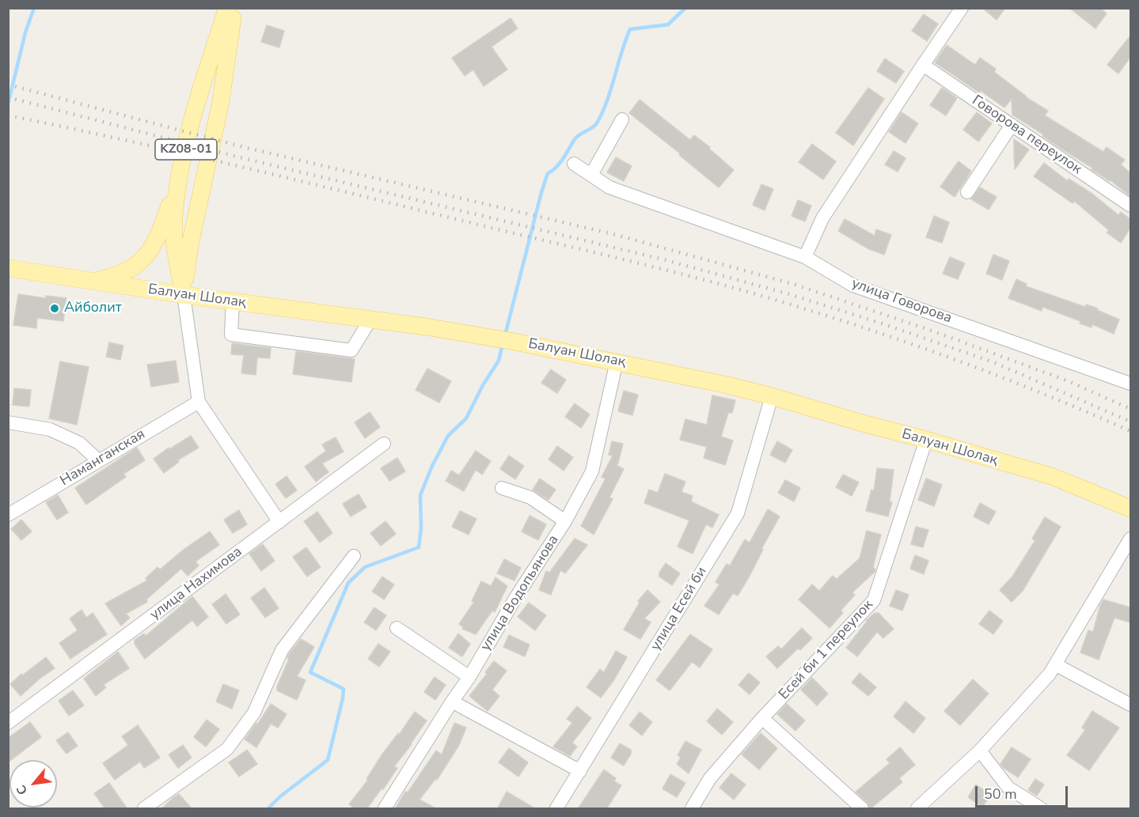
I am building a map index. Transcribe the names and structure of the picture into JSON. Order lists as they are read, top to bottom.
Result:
{
  "streets": {
    "main road": ["KZ08-01", "Балуан Шолақ"],
    "street": [
      "Говорова переулок",
      "улица Говорова",
      "Наманганская",
      "улица Нахимова",
      "улица Водопьянова",
      "улица Есей би",
      "Есей би 1 переулок"
    ]
  },
  "crossings": [
    ["KZ08-01", "Балуан Шолақ"],
    ["Балуан Шолақ", "улица Водопьянова"],
    ["Балуан Шолақ", "улица Есей би"],
    ["Балуан Шолақ", "Есей би 1 переулок"]
  ],
  "places": ["Айболит"],
  "scale_bar": "50 m",
  "north": "bottom left"
}
